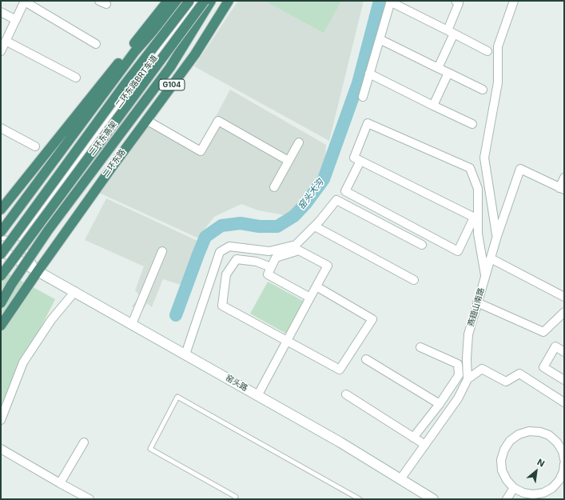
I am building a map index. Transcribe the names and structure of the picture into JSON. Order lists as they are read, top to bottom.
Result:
{
  "streets": {
    "highway": ["G104", "二环东高架", "二环东路"],
    "main road": ["窑头路"],
    "street": ["燕翅山南路"],
    "lane": ["二环东路BRT车道"]
  },
  "crossings": [
    ["二环东路", "窑头路"],
    ["燕翅山南路", "窑头路"]
  ],
  "water": ["窑头大沟"],
  "north": "top right"
}
